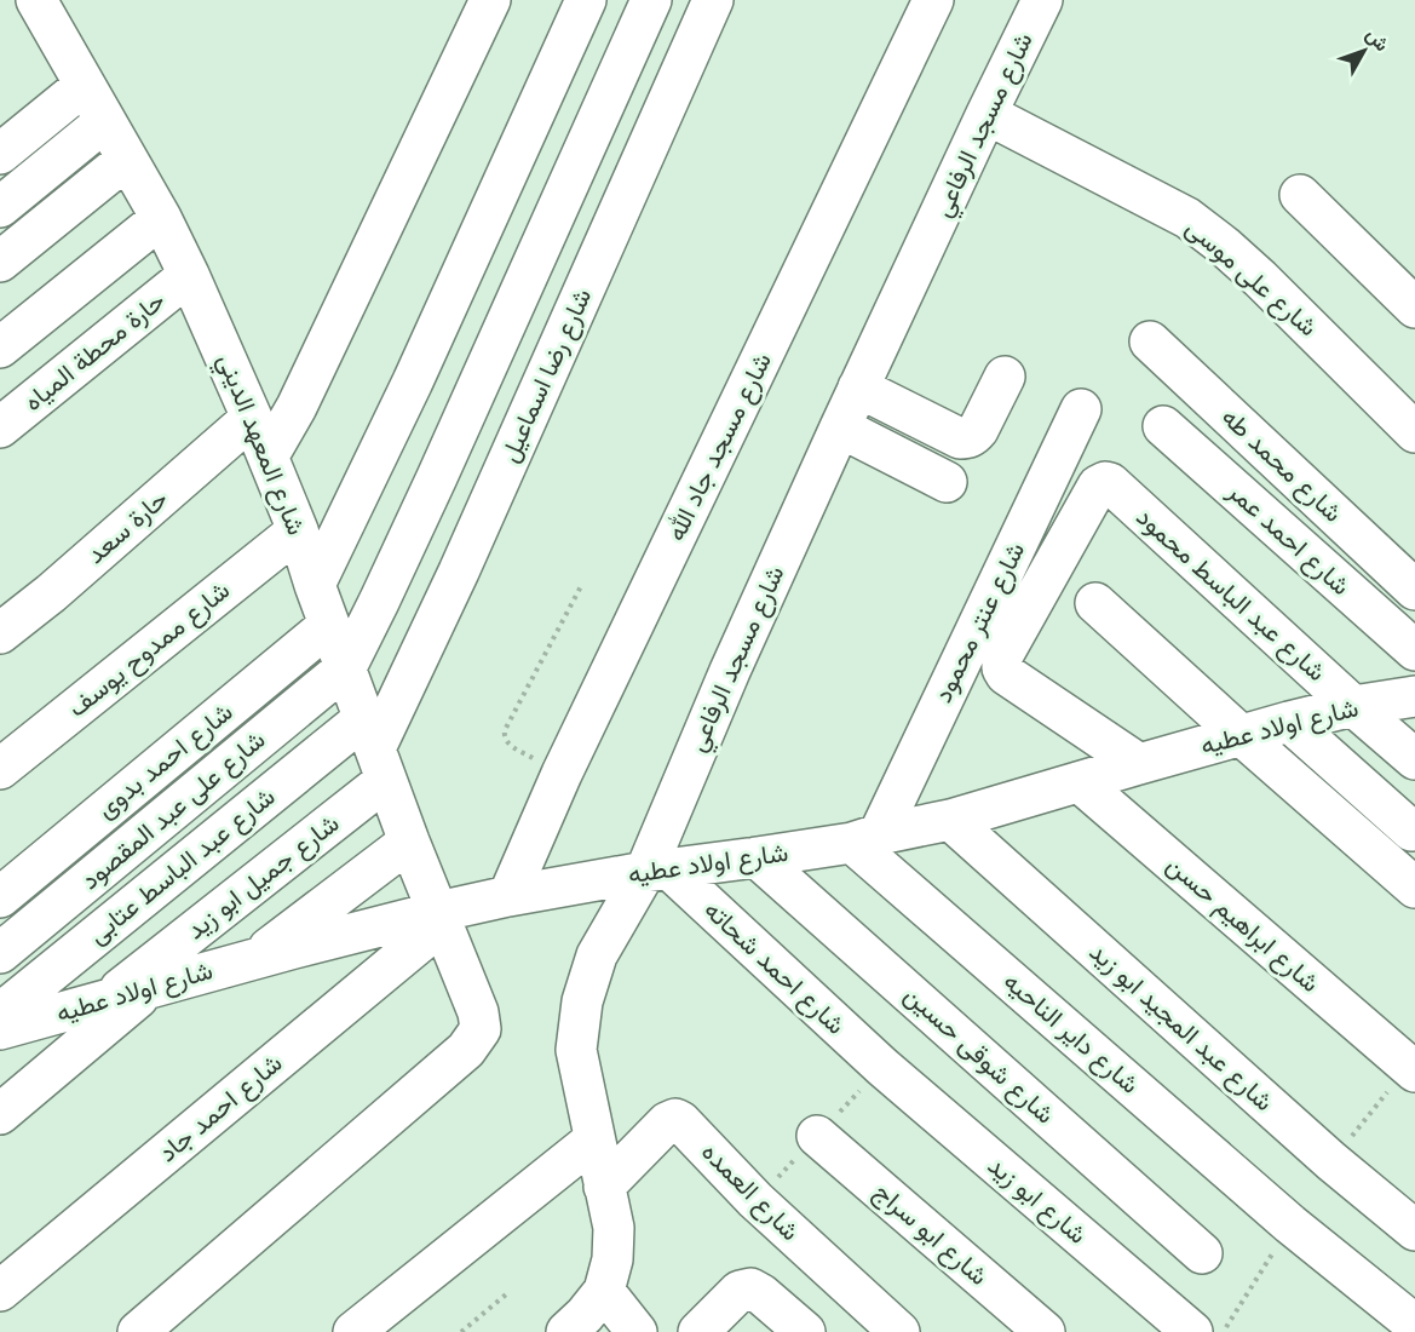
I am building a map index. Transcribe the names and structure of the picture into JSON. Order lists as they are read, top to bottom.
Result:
{
  "streets": {
    "street": [
      "شارع مسجد الرفاعي",
      "شارع على موسى",
      "حارة محطة المياه",
      "شارع رضا اسماعيل",
      "شارع المعهد الديني",
      "شارع مسجد جاد الله",
      "شارع محمد طه",
      "حارة سعد",
      "شارع احمد عمر",
      "شارع عبد الباسط محمود",
      "شارع عنتر محمود",
      "شارع ممدوح يوسف",
      "شارع اولاد عطيه",
      "شارع احمد بدوى",
      "شارع على عبد المقصود",
      "شارع عبد الباسط عتابى",
      "شارع جميل ابو زيد",
      "شارع ابراهيم حسن",
      "شارع احمد شحاته",
      "شارع عبد المجيد ابو زيد",
      "شارع داير الناحيه",
      "شارع شوقى حسين",
      "شارع احمد جاد",
      "شارع العمده",
      "شارع ابو زيد",
      "شارع ابو سراج"
    ]
  },
  "crossings": [
    ["شارع مسجد الرفاعي", "شارع على موسى"],
    ["شارع مسجد الرفاعي", "شارع اولاد عطيه"],
    ["شارع مسجد الرفاعي", "شارع احمد شحاته"],
    ["شارع مسجد الرفاعي", "شارع العمده"],
    ["حارة محطة المياه", "شارع المعهد الديني"],
    ["شارع رضا اسماعيل", "شارع المعهد الديني"],
    ["شارع رضا اسماعيل", "شارع عبد الباسط عتابى"],
    ["شارع رضا اسماعيل", "شارع جميل ابو زيد"],
    ["شارع المعهد الديني", "حارة سعد"],
    ["شارع المعهد الديني", "شارع ممدوح يوسف"],
    ["شارع المعهد الديني", "شارع اولاد عطيه"],
    ["شارع المعهد الديني", "شارع احمد بدوى"],
    ["شارع المعهد الديني", "شارع على عبد المقصود"],
    ["شارع المعهد الديني", "شارع عبد الباسط عتابى"],
    ["شارع المعهد الديني", "شارع جميل ابو زيد"],
    ["شارع المعهد الديني", "شارع احمد جاد"],
    ["شارع مسجد جاد الله", "شارع اولاد عطيه"],
    ["شارع عبد الباسط محمود", "شارع اولاد عطيه"],
    ["شارع عنتر محمود", "شارع اولاد عطيه"],
    ["شارع عنتر محمود", "شارع داير الناحيه"],
    ["شارع اولاد عطيه", "شارع جميل ابو زيد"],
    ["شارع اولاد عطيه", "شارع ابراهيم حسن"],
    ["شارع اولاد عطيه", "شارع احمد شحاته"],
    ["شارع اولاد عطيه", "شارع عبد المجيد ابو زيد"],
    ["شارع اولاد عطيه", "شارع داير الناحيه"],
    ["شارع اولاد عطيه", "شارع شوقى حسين"],
    ["شارع اولاد عطيه", "شارع احمد جاد"],
    ["شارع عبد الباسط عتابى", "شارع جميل ابو زيد"],
    ["شارع احمد شحاته", "شارع ابو زيد"]
  ],
  "north": "top right"
}
